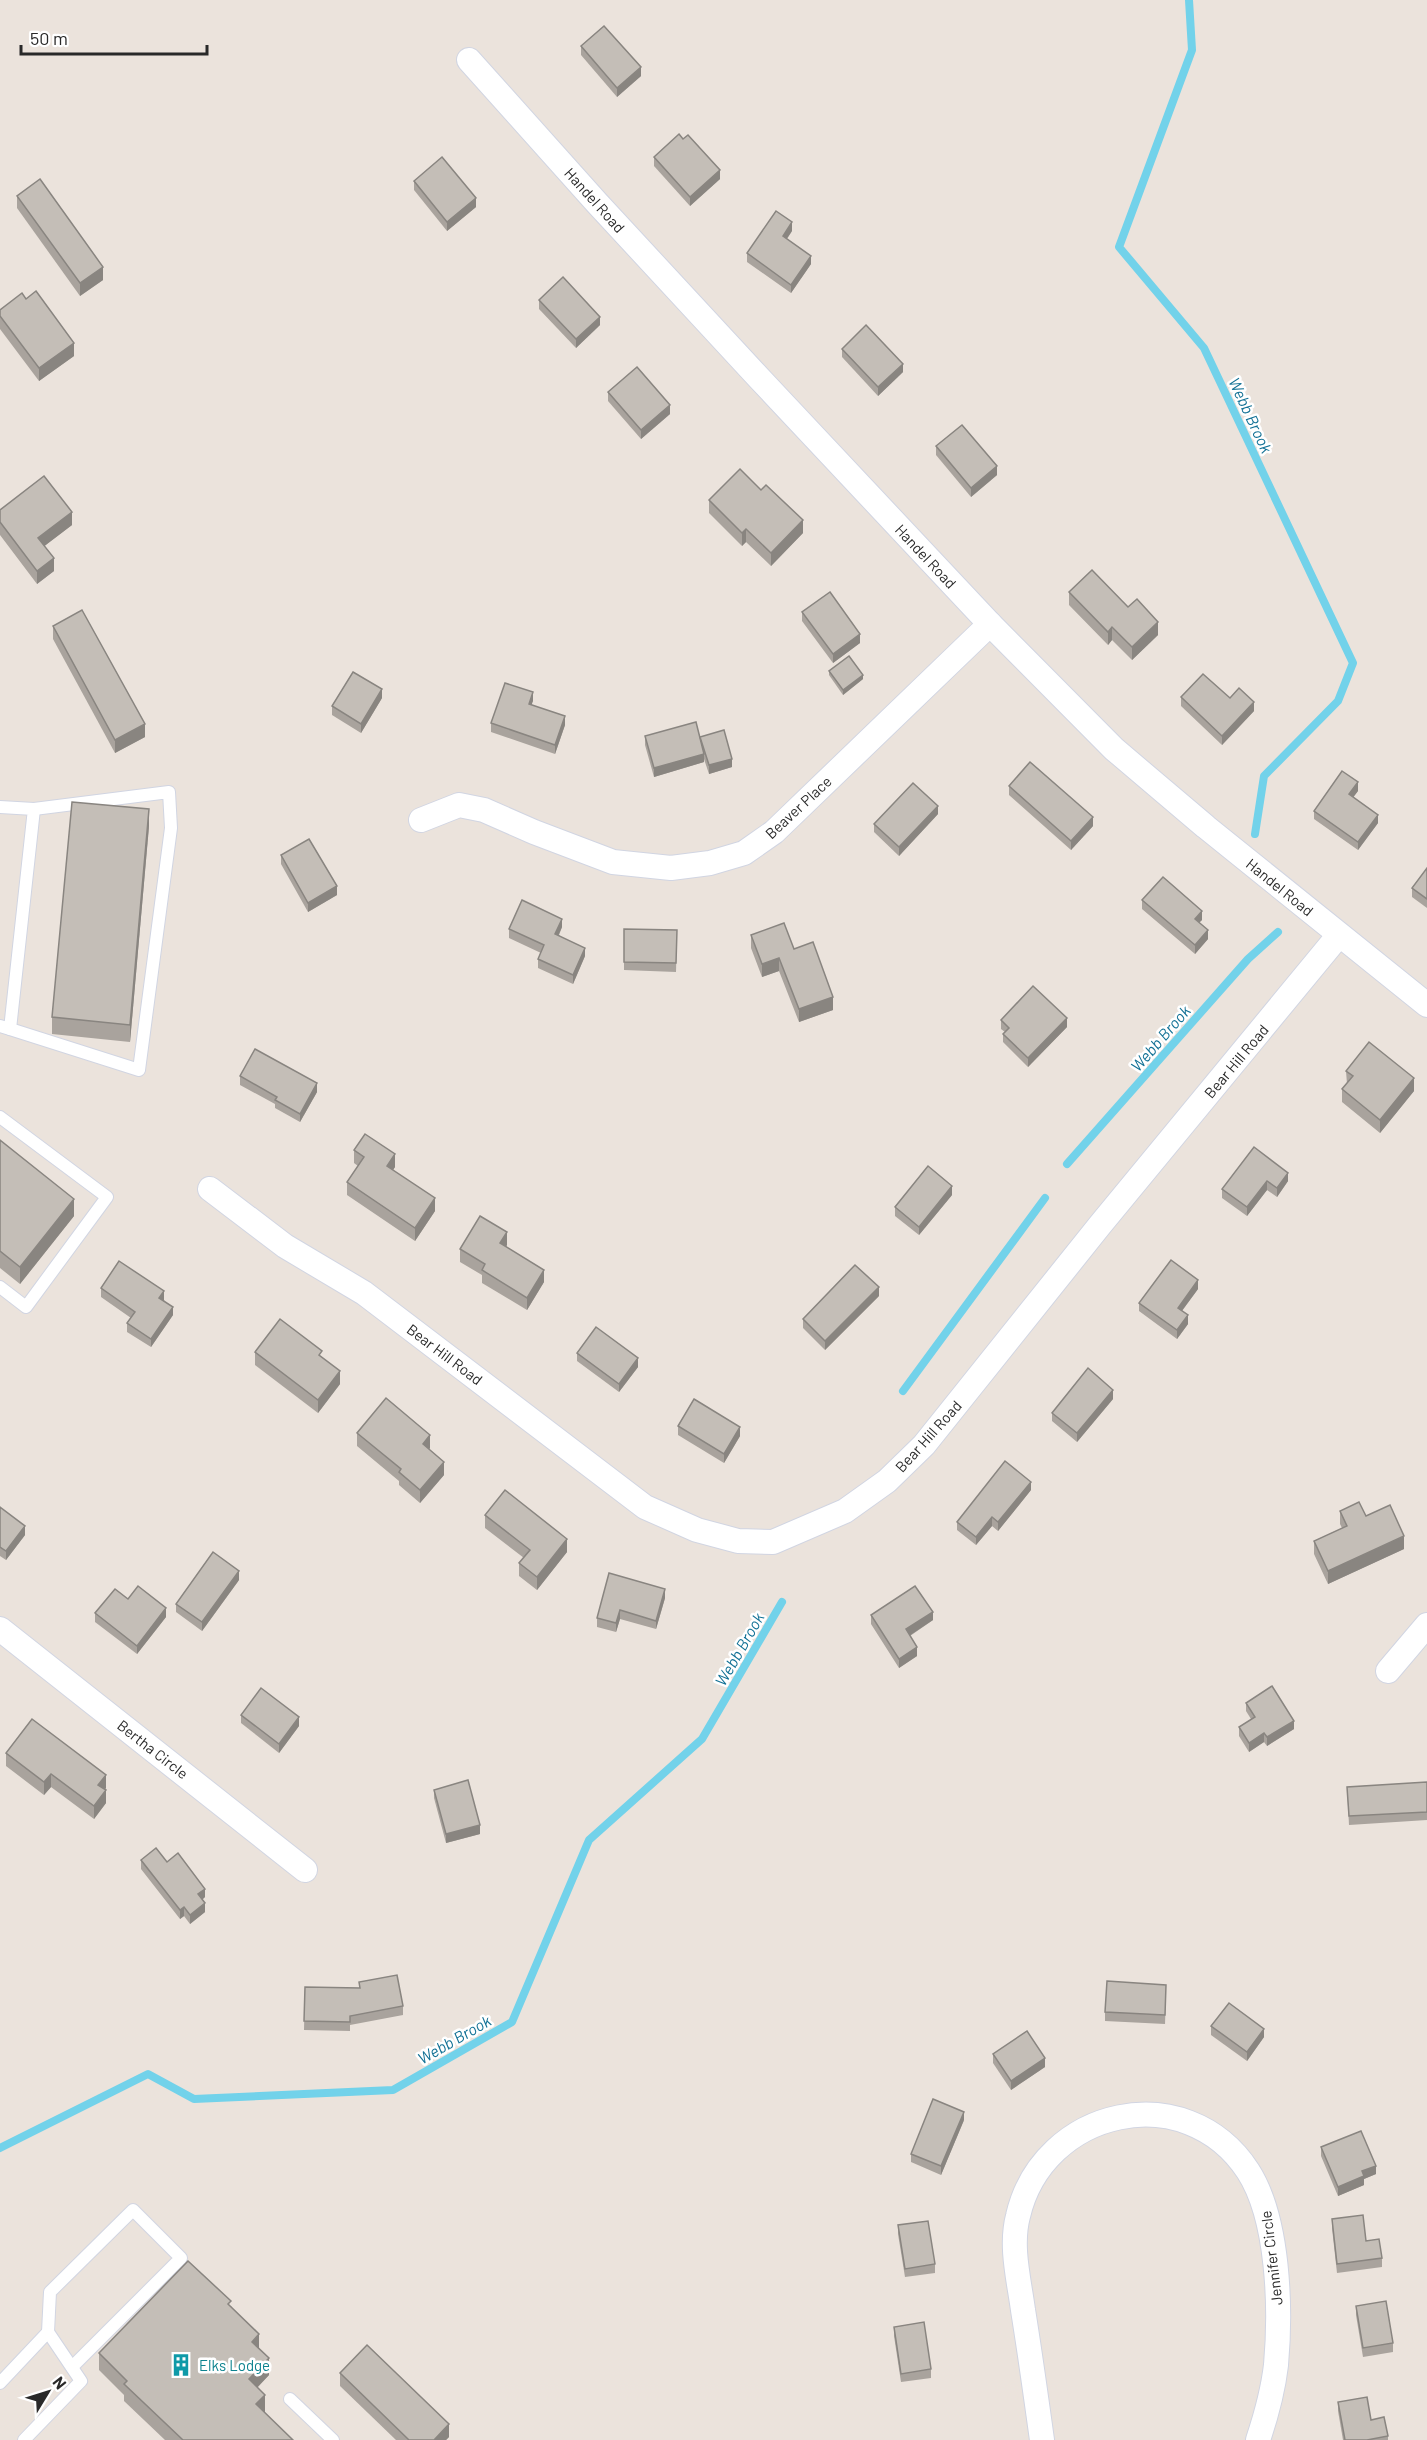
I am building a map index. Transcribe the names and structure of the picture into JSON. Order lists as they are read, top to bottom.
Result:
{
  "streets": {
    "street": [
      "Handel Road",
      "Beaver Place",
      "Bear Hill Road",
      "Bertha Circle",
      "Jennifer Circle"
    ]
  },
  "crossings": [
    ["Handel Road", "Beaver Place"],
    ["Handel Road", "Bear Hill Road"]
  ],
  "water": ["Webb Brook"],
  "places": {
    "building": ["Elks Lodge"]
  },
  "scale_bar": "50 m",
  "north": "top right"
}
